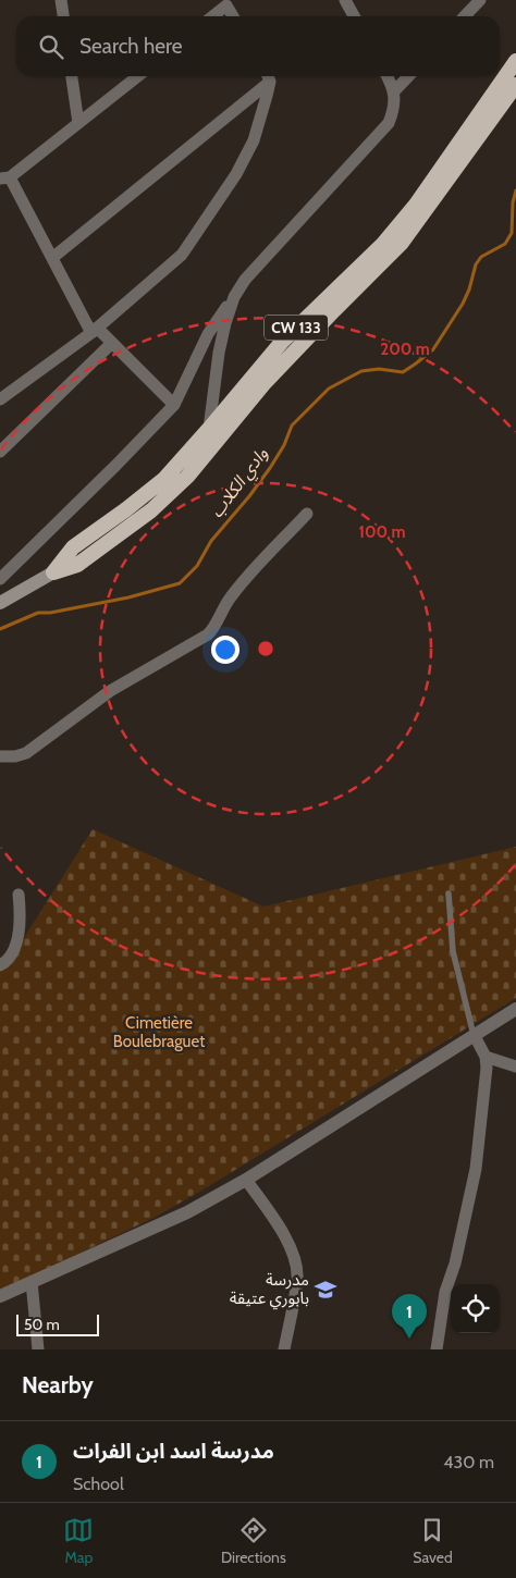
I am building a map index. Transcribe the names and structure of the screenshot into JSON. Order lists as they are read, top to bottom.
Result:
{
  "streets": {
    "highway": ["CW 133"]
  },
  "water": ["وادي الكلاب"],
  "parks": ["Cimetière Boulebraguet"],
  "places": {
    "school or university": ["مدرسة بابوري عتيقة"]
  },
  "scale_bar": "50 m",
  "page": {
    "search": "Search here",
    "pins": "1",
    "scale": "50 m",
    "heading": "Nearby",
    "list": [
      {
        "mark": "1",
        "name": "مدرسة اسد ابن الفرات",
        "note": "School",
        "value": "430 m"
      }
    ],
    "nav": ["Map", "Directions", "Saved"]
  },
  "rings": ["200 m", "100 m"]
}
